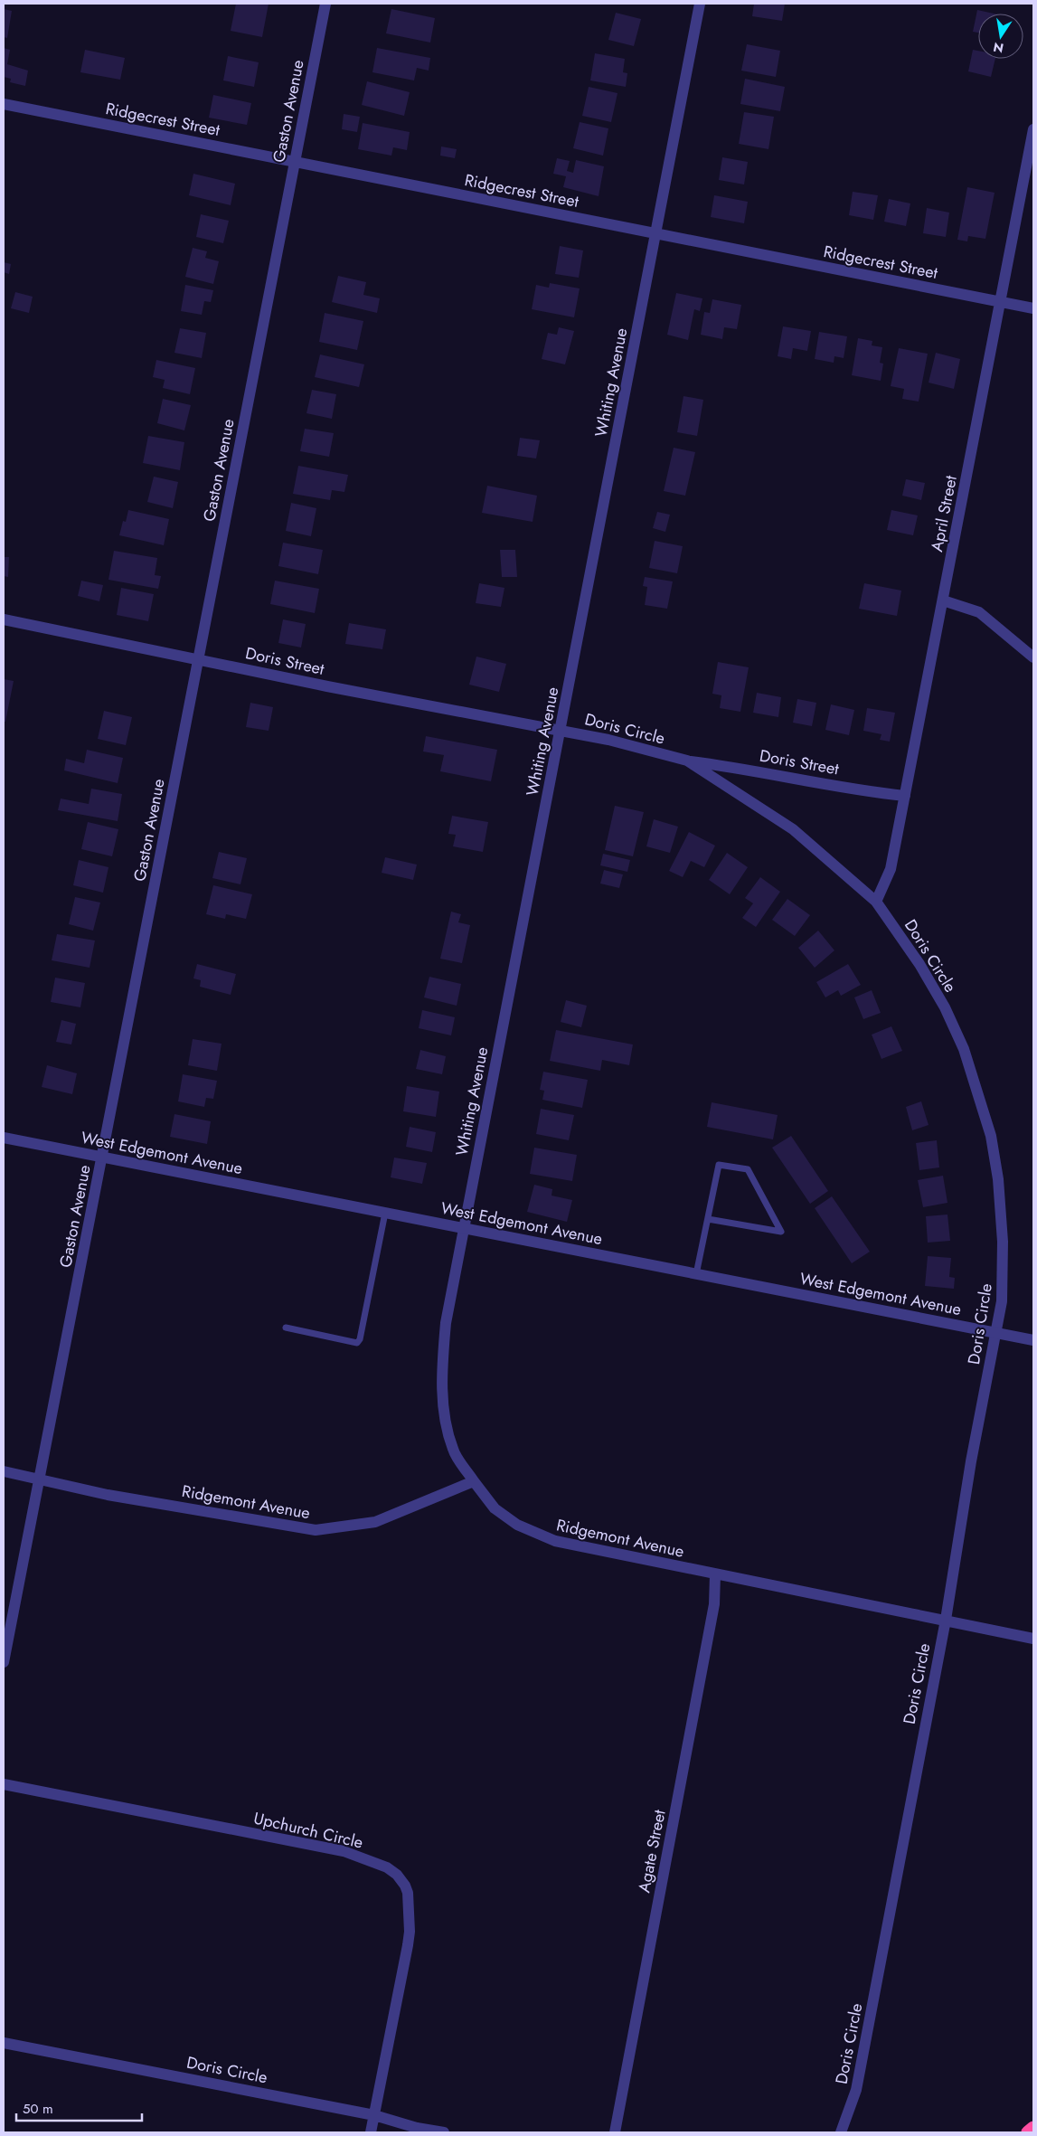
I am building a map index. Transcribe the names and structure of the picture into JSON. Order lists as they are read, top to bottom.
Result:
{
  "streets": {
    "street": [
      "Gaston Avenue",
      "Ridgecrest Street",
      "Whiting Avenue",
      "April Street",
      "Doris Street",
      "Doris Circle",
      "West Edgemont Avenue",
      "Ridgemont Avenue",
      "Upchurch Circle",
      "Agate Street"
    ]
  },
  "crossings": [
    ["Gaston Avenue", "Ridgecrest Street"],
    ["Gaston Avenue", "Doris Street"],
    ["Gaston Avenue", "West Edgemont Avenue"],
    ["Gaston Avenue", "Ridgemont Avenue"],
    ["Ridgecrest Street", "Whiting Avenue"],
    ["Ridgecrest Street", "April Street"],
    ["Whiting Avenue", "Doris Street"],
    ["Whiting Avenue", "Doris Circle"],
    ["Whiting Avenue", "West Edgemont Avenue"],
    ["Whiting Avenue", "Ridgemont Avenue"],
    ["April Street", "Doris Street"],
    ["April Street", "Doris Circle"],
    ["Doris Street", "Doris Circle"],
    ["Doris Circle", "West Edgemont Avenue"],
    ["Doris Circle", "Ridgemont Avenue"],
    ["Doris Circle", "Upchurch Circle"],
    ["Ridgemont Avenue", "Agate Street"]
  ],
  "scale_bar": "50 m",
  "north": "bottom"
}
